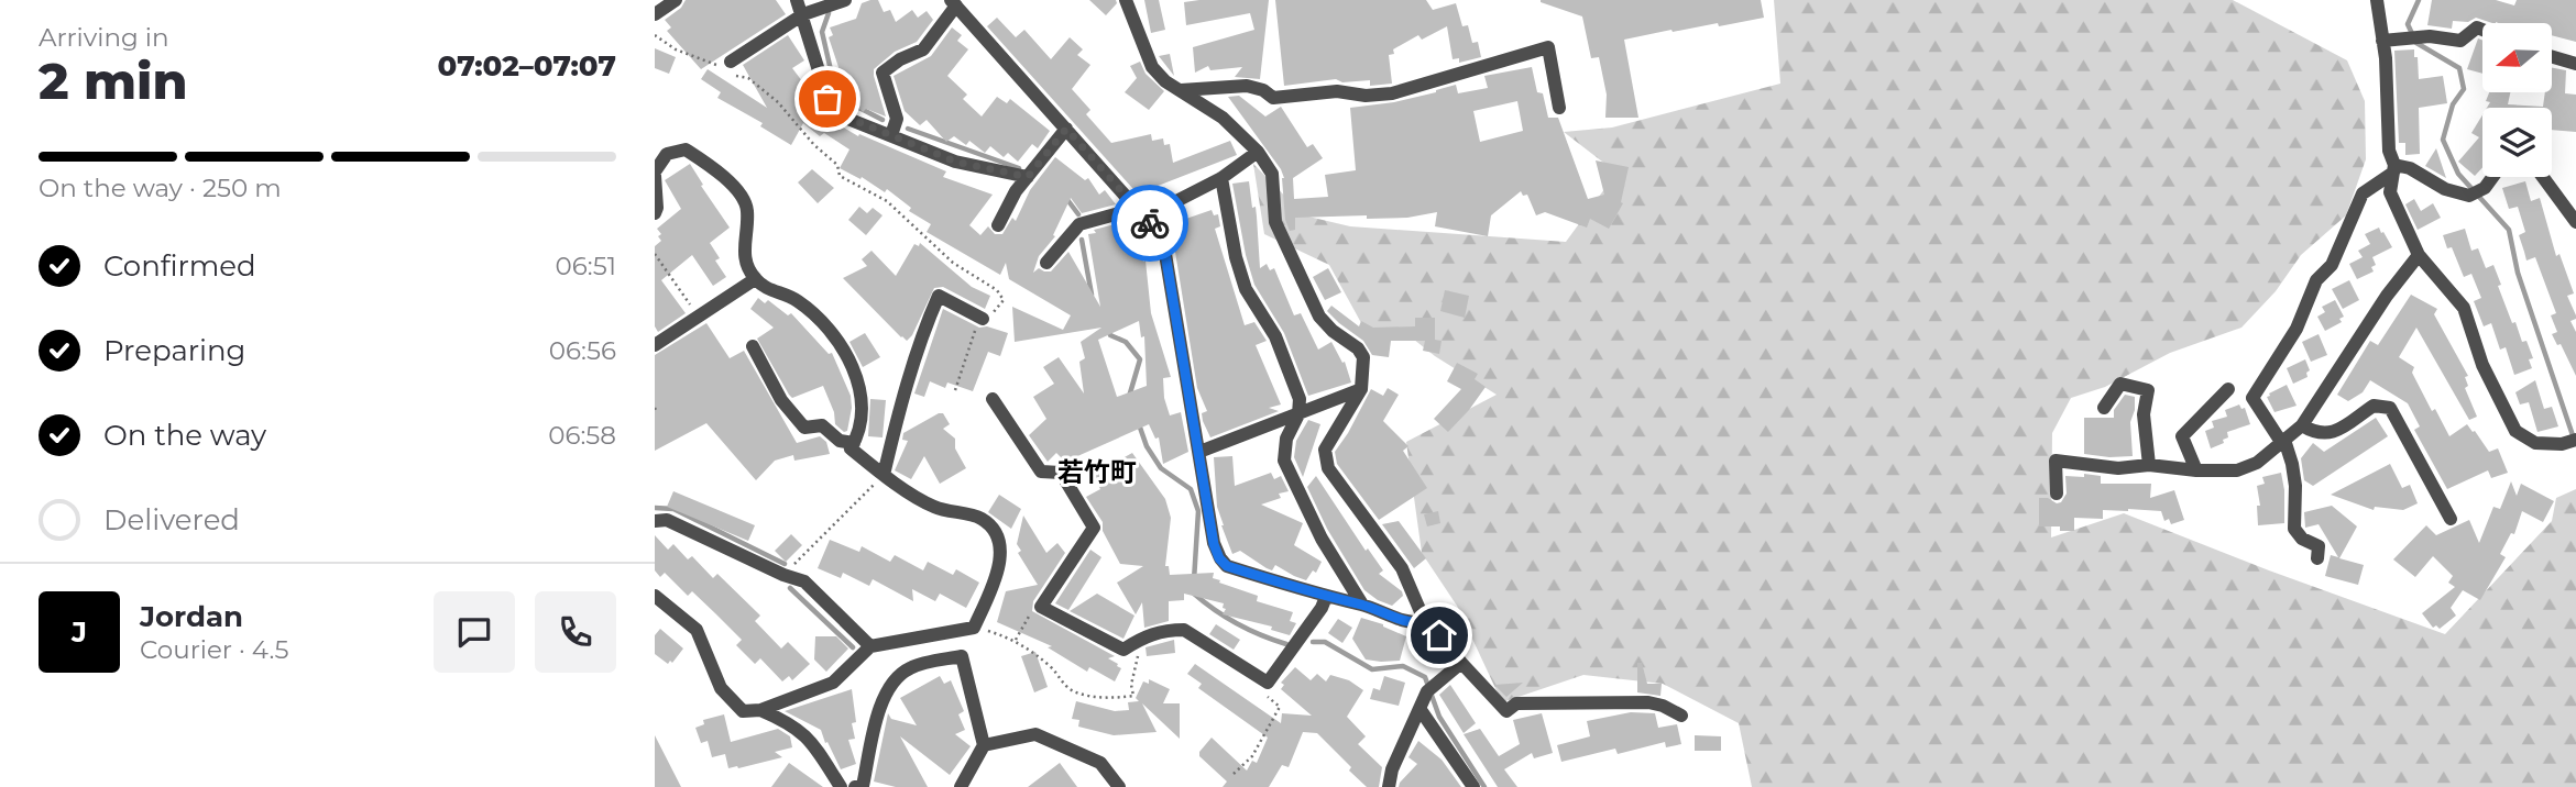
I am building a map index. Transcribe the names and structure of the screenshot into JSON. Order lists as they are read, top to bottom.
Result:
{
  "districts": ["若竹町"],
  "north": "left",
  "page": {
    "heading": ["2 min", "Arriving in", "07:02–07:07"],
    "panel": ["Jordan", "Courier · 4.5"],
    "bar": "On the way · 250 m",
    "list": [
      ["Confirmed", "06:51"],
      ["Preparing", "06:56"],
      ["On the way", "06:58"],
      "Delivered"
    ],
    "round": "J"
  }
}
